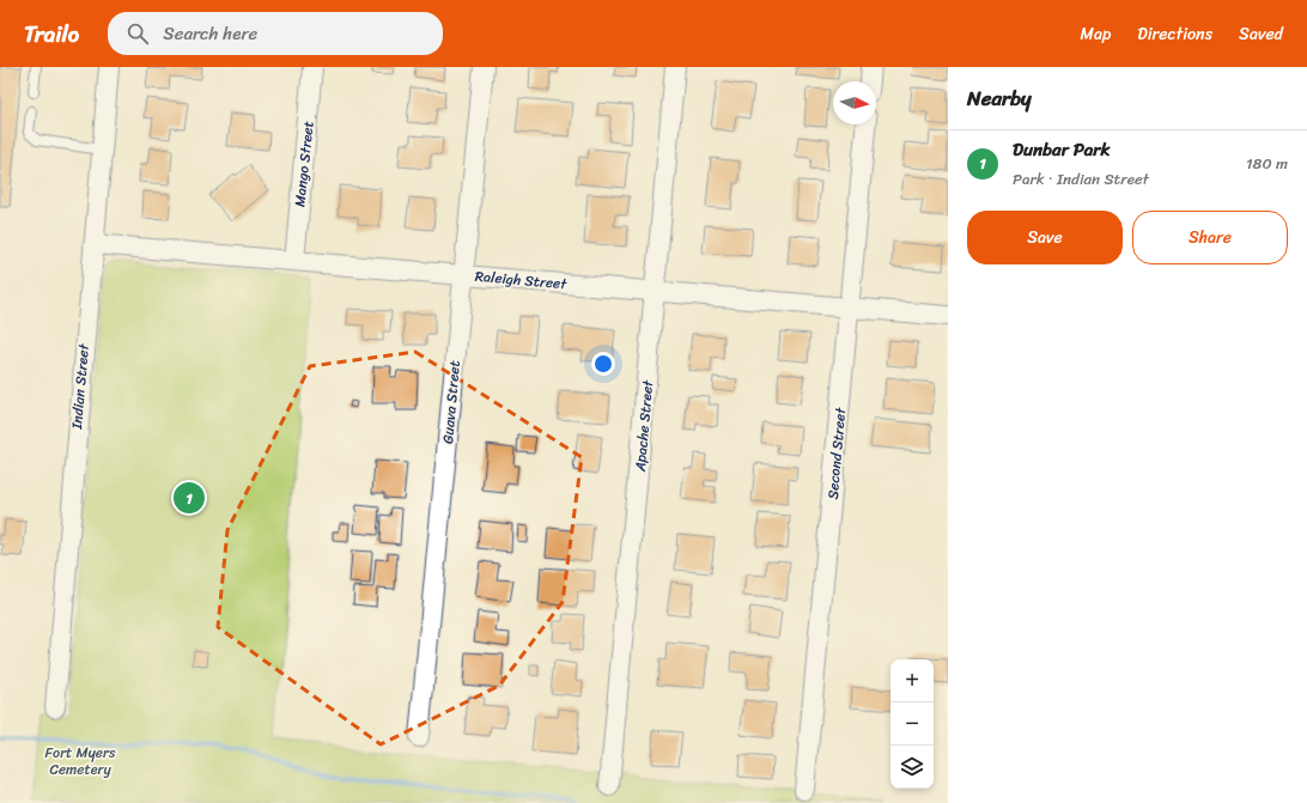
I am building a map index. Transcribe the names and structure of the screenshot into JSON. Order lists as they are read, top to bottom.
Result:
{
  "streets": {
    "street": [
      "Mango Street",
      "Raleigh Street",
      "Indian Street",
      "Guava Street",
      "Apache Street",
      "Second Street"
    ]
  },
  "crossings": [
    ["Mango Street", "Raleigh Street"],
    ["Raleigh Street", "Indian Street"],
    ["Raleigh Street", "Guava Street"],
    ["Raleigh Street", "Apache Street"],
    ["Raleigh Street", "Second Street"]
  ],
  "parks": ["Fort Myers Cemetery"],
  "north": "right",
  "page": {
    "header": "Trailo",
    "search": "Search here",
    "nav": ["Map", "Directions", "Saved"],
    "heading": "Nearby",
    "list": [
      {
        "mark": "1",
        "name": "Dunbar Park",
        "note": "Park · Indian Street",
        "value": "180 m"
      }
    ],
    "buttons": ["Save", "Share"],
    "pins": "1",
    "map_buttons": ["+", "−"]
  }
}
